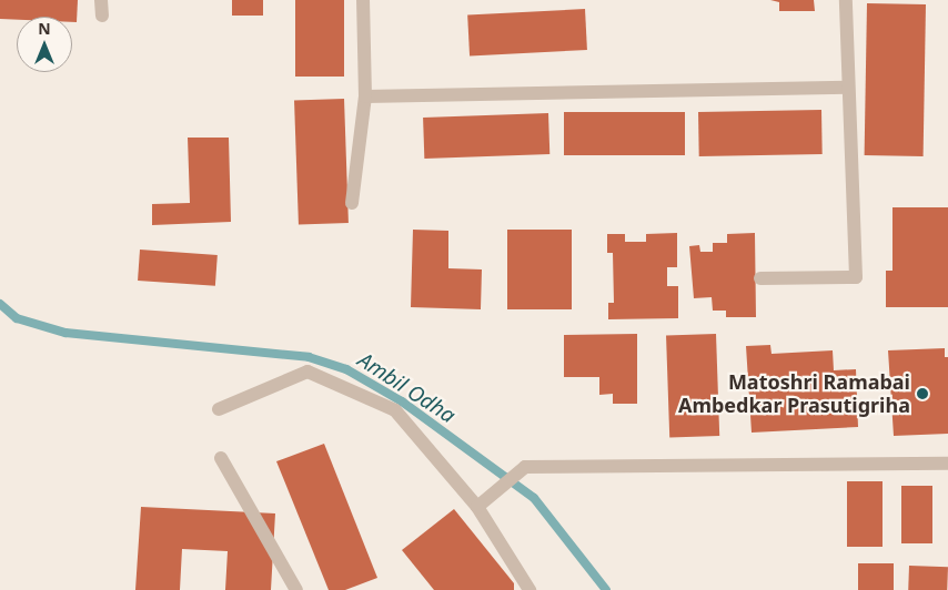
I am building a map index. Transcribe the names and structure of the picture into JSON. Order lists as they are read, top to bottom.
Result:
{
  "water": ["Ambil Odha"],
  "places": ["Matoshri Ramabai Ambedkar Prasutigriha"],
  "north": "top"
}
